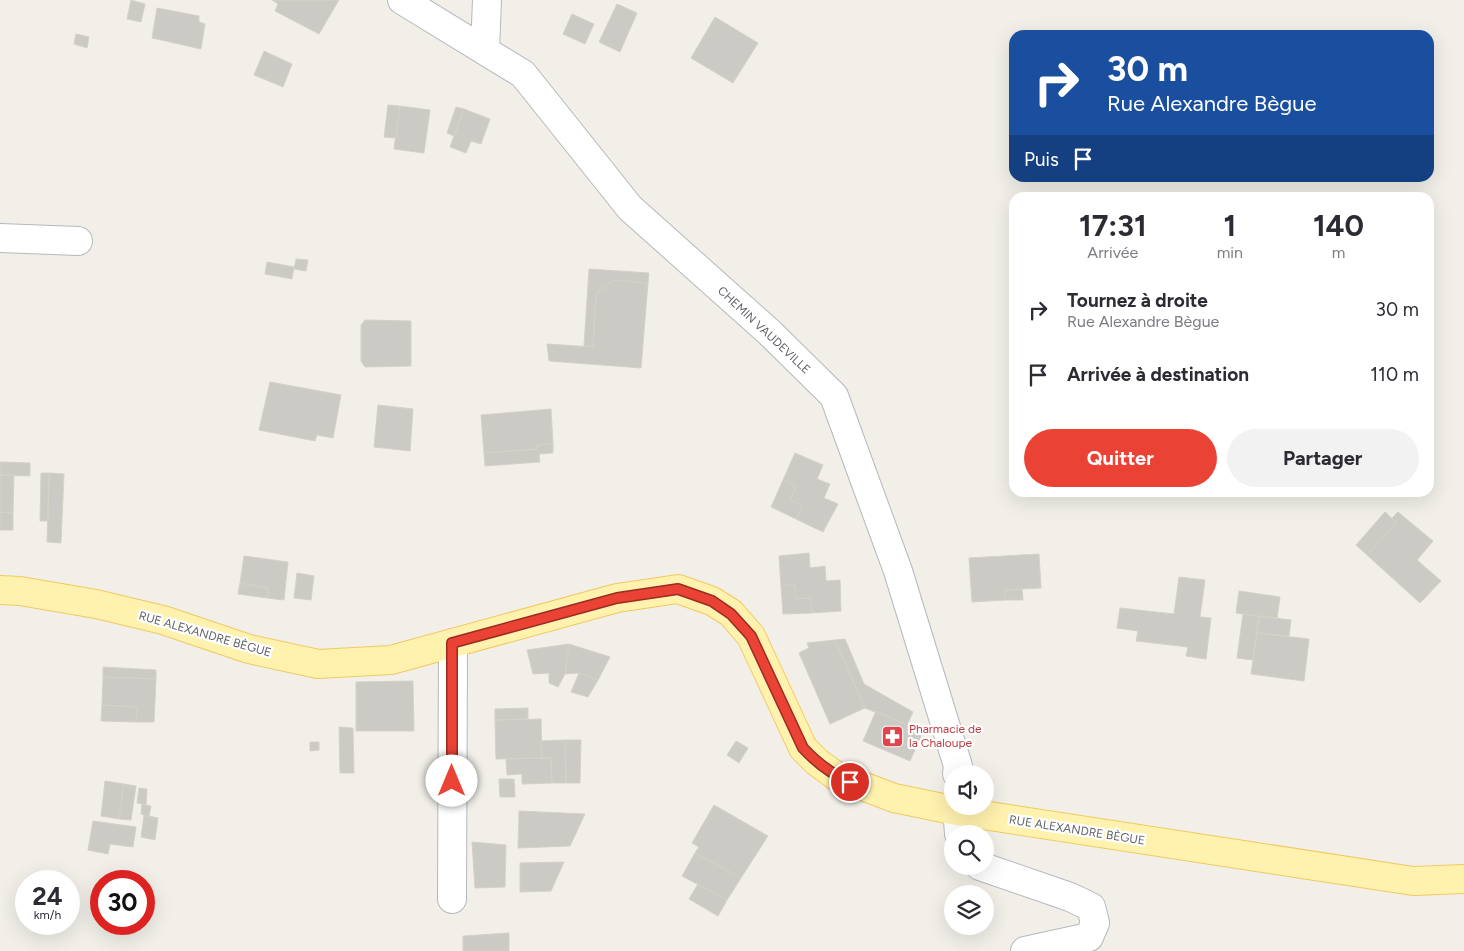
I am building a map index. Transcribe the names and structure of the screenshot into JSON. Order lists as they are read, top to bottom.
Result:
{
  "streets": {
    "main road": ["RUE ALEXANDRE BÈGUE"],
    "street": ["CHEMIN VAUDEVILLE"]
  },
  "places": {
    "pharmacy": ["Pharmacie de la Chaloupe"]
  },
  "page": {
    "turn": ["30 m", "Rue Alexandre Bègue"],
    "then": "Puis",
    "eta": [
      "17:31",
      "Arrivée",
      "1",
      "min",
      "140",
      "m"
    ],
    "list": [
      {
        "name": "Tournez à droite",
        "note": "Rue Alexandre Bègue",
        "value": "30 m"
      },
      {
        "name": "Arrivée à destination",
        "value": "110 m"
      }
    ],
    "buttons": ["Quitter", "Partager"],
    "speed": "24 km/h",
    "limit": "30"
  }
}
